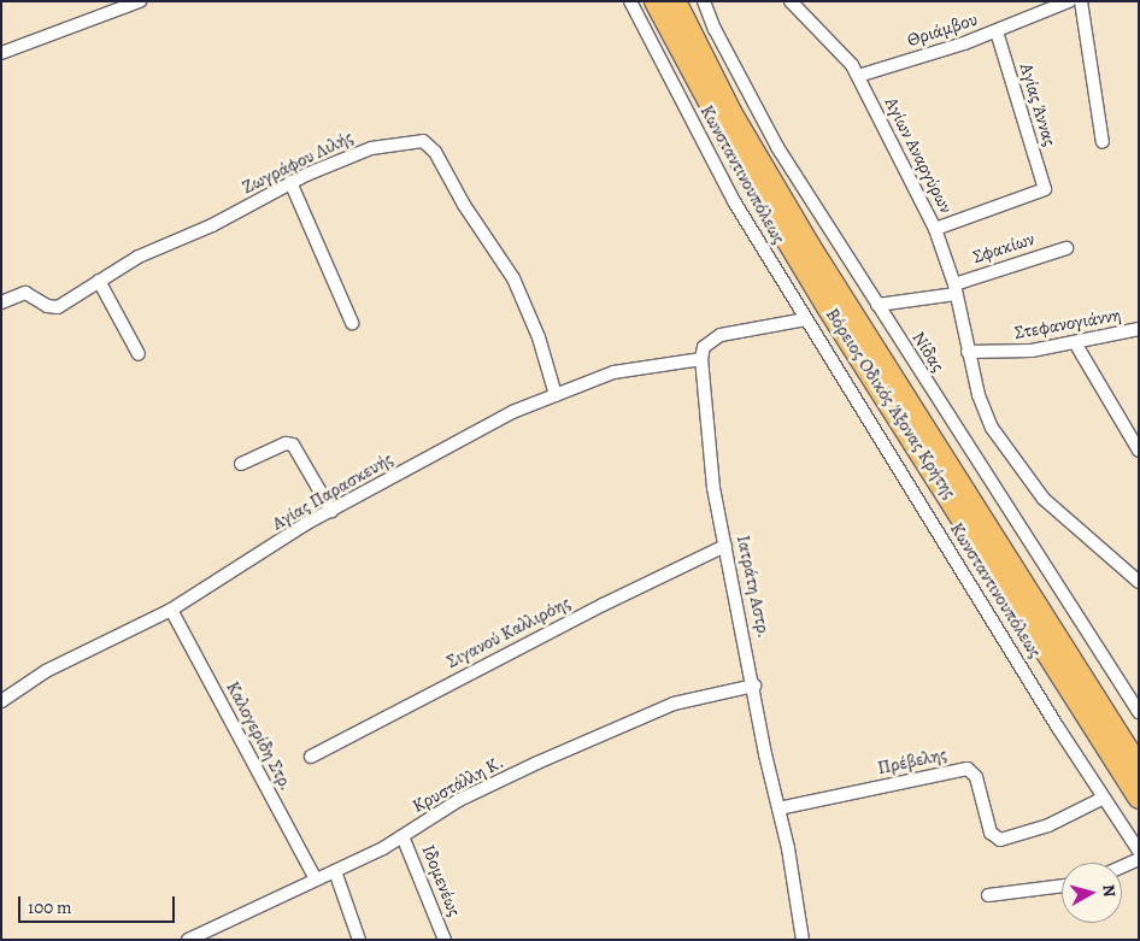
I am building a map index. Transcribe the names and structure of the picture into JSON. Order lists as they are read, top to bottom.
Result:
{
  "streets": {
    "highway": ["Βόρειος Οδικός Άξονας Κρήτης"],
    "street": [
      "Θριάμβου",
      "Αγίας Άννας",
      "Αγίων Αναργύρων",
      "Ζωγράφου Λιλής",
      "Κωνσταντινουπόλεως",
      "Σφακίων",
      "Στεφανογιάννη",
      "Νίδας",
      "Αγίας Παρασκευής",
      "Ιατράτη Αστρ.",
      "Σιγανού Καλλιρόης",
      "Καλογερίδη Στρ.",
      "Πρέβελης",
      "Κρυστάλλη Κ.",
      "Ιδομενέως"
    ]
  },
  "crossings": [
    ["Θριάμβου", "Αγίας Άννας"],
    ["Θριάμβου", "Αγίων Αναργύρων"],
    ["Αγίας Άννας", "Αγίων Αναργύρων"],
    ["Αγίων Αναργύρων", "Σφακίων"],
    ["Αγίων Αναργύρων", "Στεφανογιάννη"],
    ["Ζωγράφου Λιλής", "Αγίας Παρασκευής"],
    ["Κωνσταντινουπόλεως", "Πρέβελης"],
    ["Σφακίων", "Νίδας"],
    ["Αγίας Παρασκευής", "Ιατράτη Αστρ."],
    ["Αγίας Παρασκευής", "Καλογερίδη Στρ."],
    ["Ιατράτη Αστρ.", "Σιγανού Καλλιρόης"],
    ["Ιατράτη Αστρ.", "Πρέβελης"],
    ["Ιατράτη Αστρ.", "Κρυστάλλη Κ."],
    ["Καλογερίδη Στρ.", "Κρυστάλλη Κ."],
    ["Κρυστάλλη Κ.", "Ιδομενέως"]
  ],
  "scale_bar": "100 m",
  "north": "right"
}
